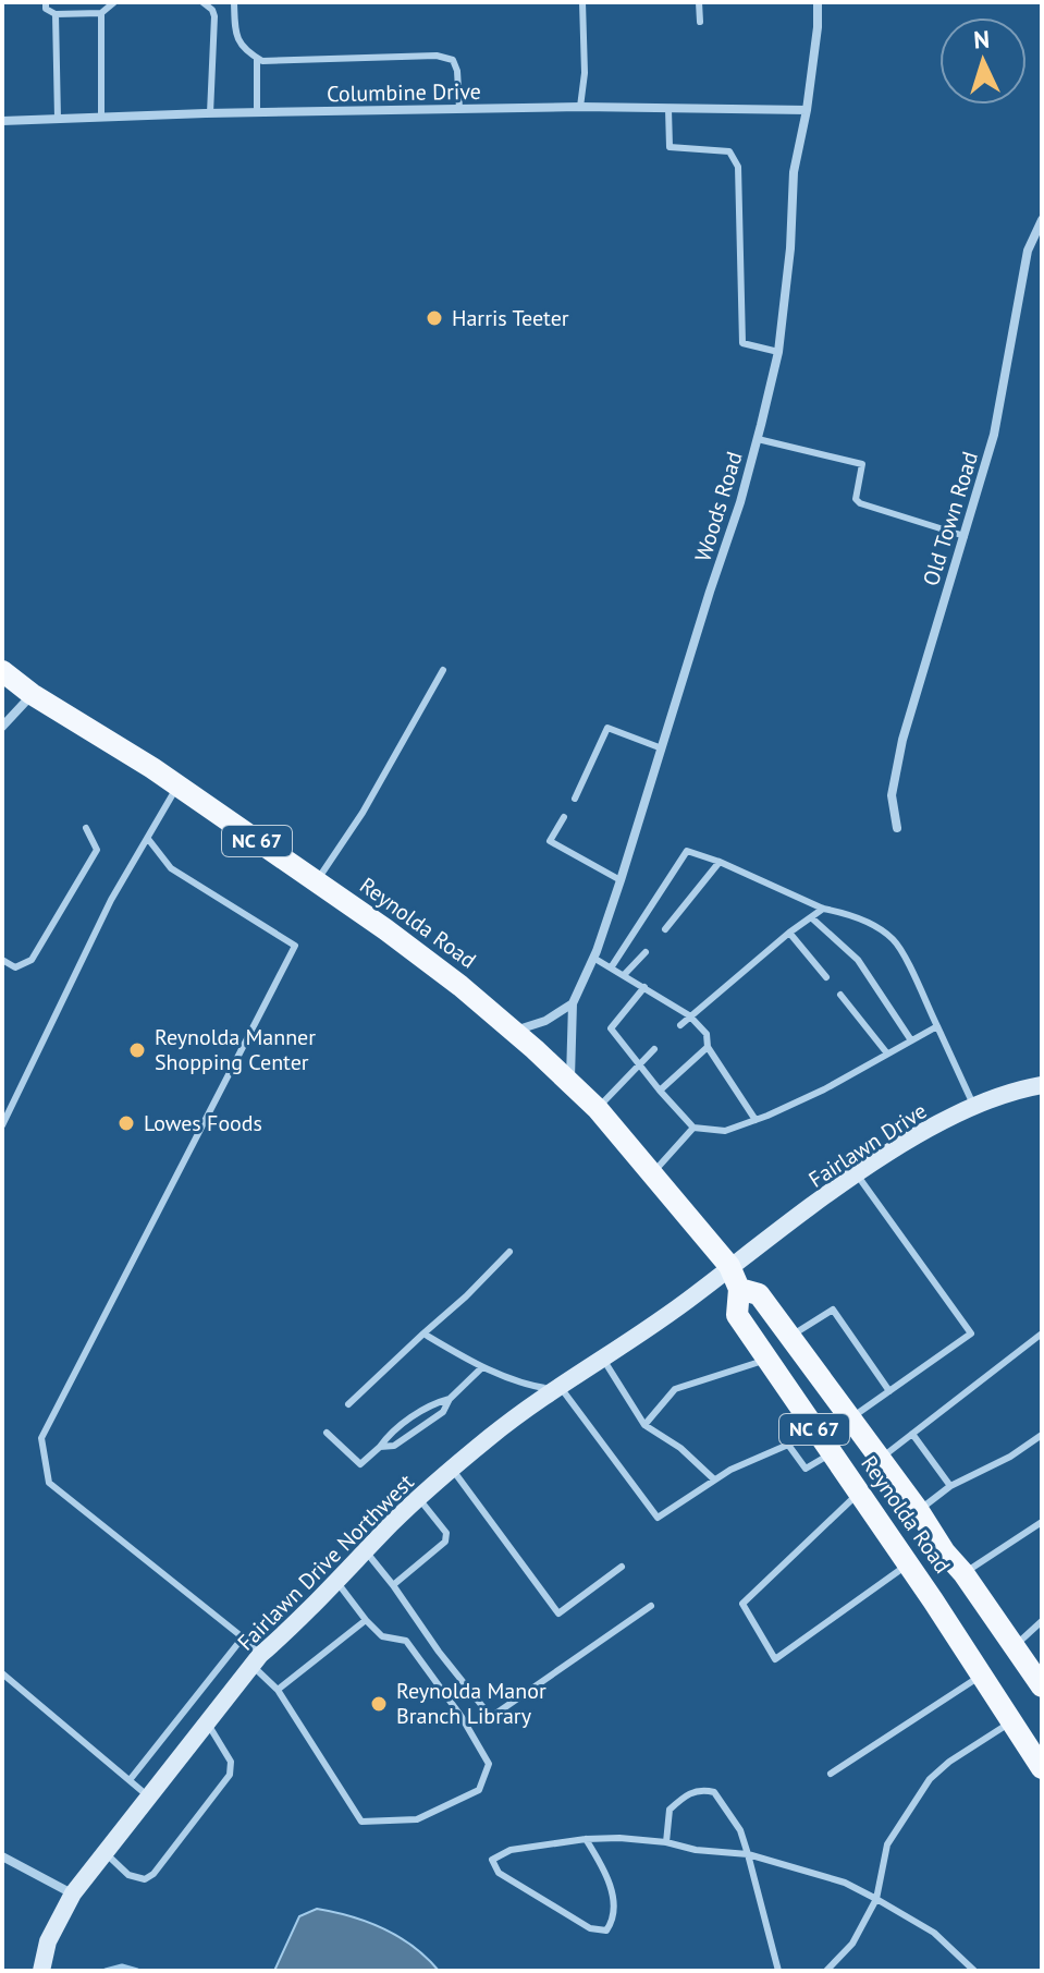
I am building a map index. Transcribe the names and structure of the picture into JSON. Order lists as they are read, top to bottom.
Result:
{
  "streets": {
    "main road": ["NC 67", "Reynolda Road"],
    "street": [
      "Columbine Drive",
      "Woods Road",
      "Old Town Road",
      "Fairlawn Drive",
      "Fairlawn Drive Northwest"
    ]
  },
  "crossings": [
    ["Columbine Drive", "Woods Road"],
    ["Woods Road", "Reynolda Road"],
    ["Reynolda Road", "Fairlawn Drive"],
    ["Reynolda Road", "Fairlawn Drive Northwest"],
    ["Fairlawn Drive", "Fairlawn Drive Northwest"]
  ],
  "places": [
    "Harris Teeter",
    "Reynolda Manner Shopping Center",
    "Lowes Foods",
    "Reynolda Manor Branch Library"
  ],
  "north": "top"
}
